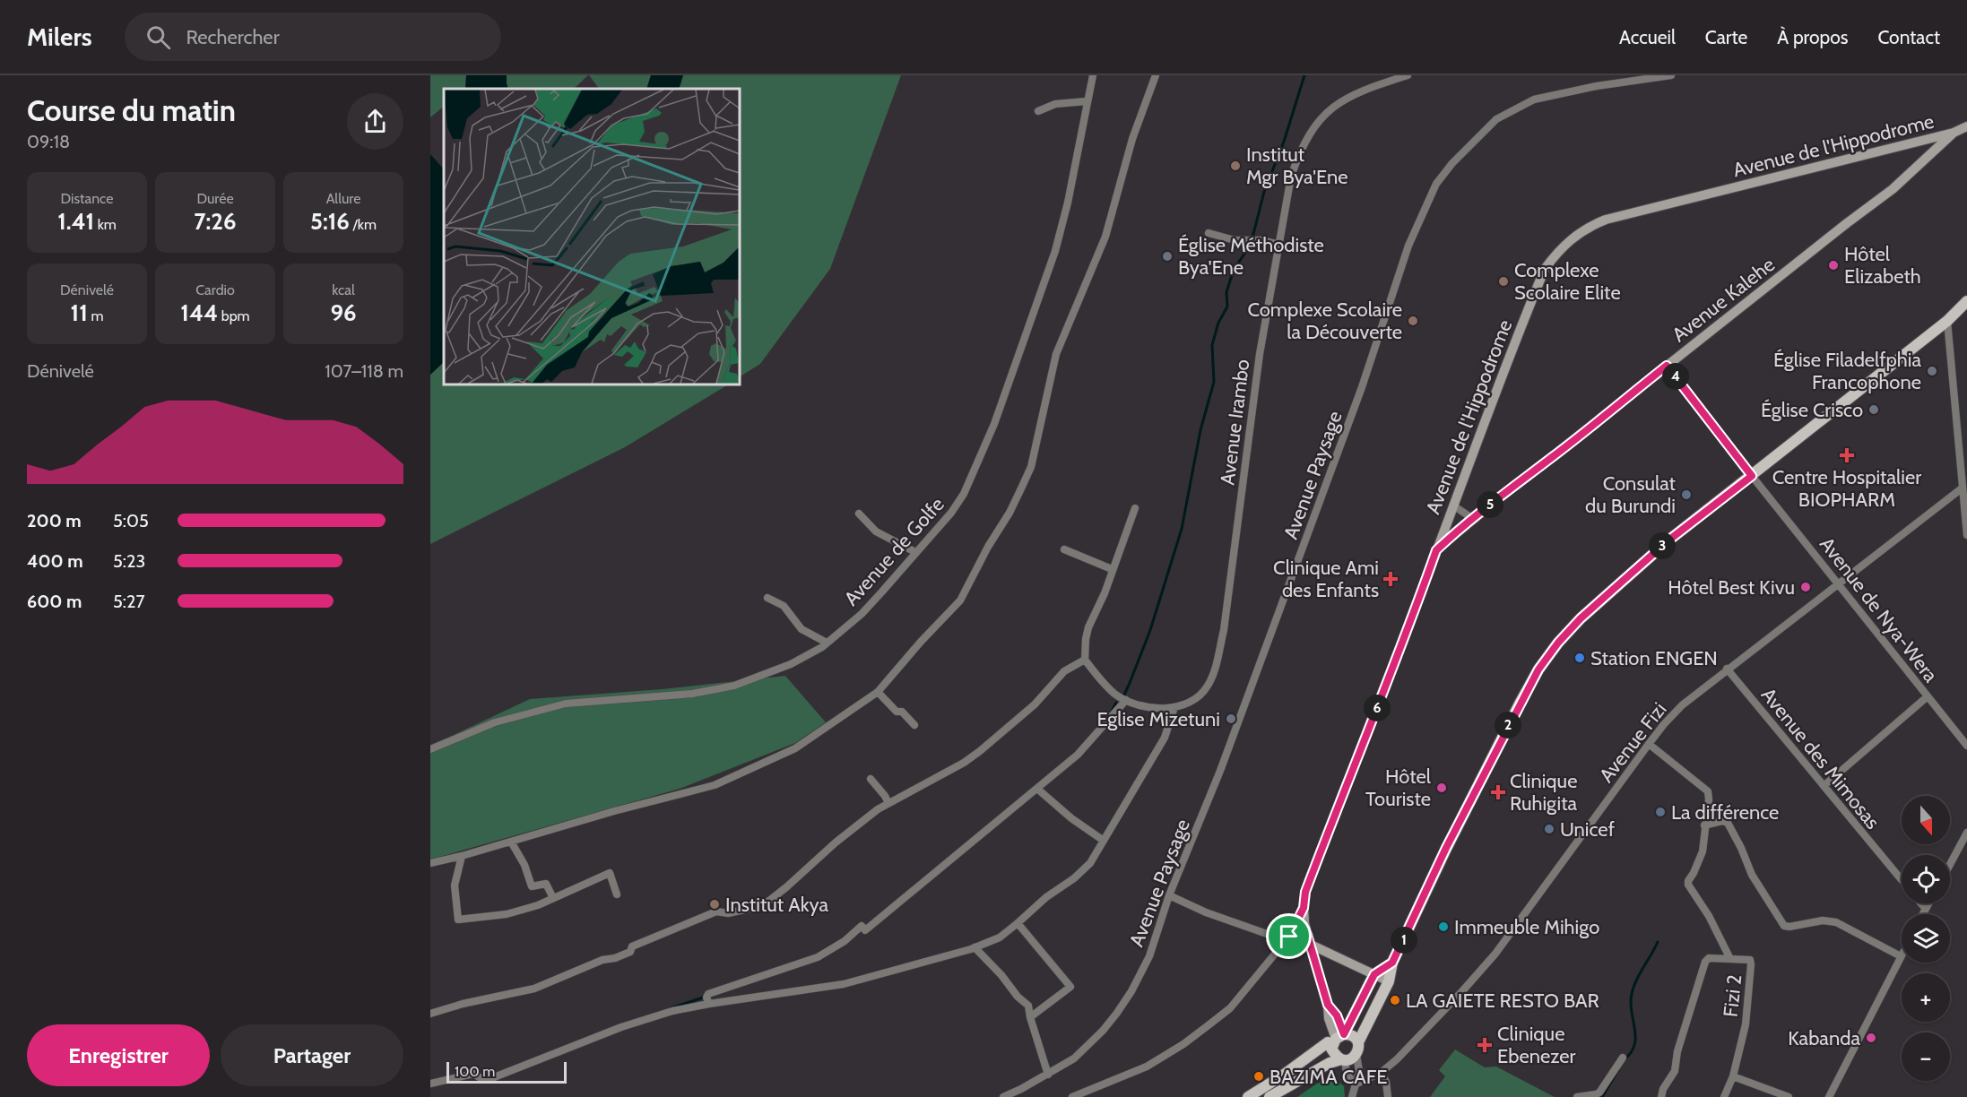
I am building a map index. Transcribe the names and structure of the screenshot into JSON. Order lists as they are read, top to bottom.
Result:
{
  "streets": {
    "street": [
      "Avenue de l'Hippodrome",
      "Avenue Kalehe",
      "Avenue Irambo",
      "Avenue Paysage",
      "Avenue de Golfe",
      "Avenue de Nya-Wera",
      "Avenue Fizi",
      "Avenue des Mimosas",
      "Fizi 2"
    ]
  },
  "crossings": [
    ["Avenue de l'Hippodrome", "Avenue Kalehe"],
    ["Avenue Kalehe", "Avenue de Nya-Wera"],
    ["Avenue de Nya-Wera", "Avenue Fizi"],
    ["Avenue Fizi", "Avenue des Mimosas"],
    ["Avenue Fizi", "Fizi 2"]
  ],
  "places": {
    "other": [
      "Institut Mgr Bya'Ene",
      "Église Méthodiste Bya'Ene",
      "Hôtel Elizabeth",
      "Complexe Scolaire Elite",
      "Complexe Scolaire la Découverte",
      "Église Filadelfphia Francophone",
      "Église Crisco",
      "Consulat du Burundi",
      "Hôtel Best Kivu",
      "Station ENGEN",
      "Eglise Mizetuni",
      "Hôtel Touriste",
      "La différence",
      "Unicef",
      "Institut Akya",
      "Immeuble Mihigo",
      "LA GAIETE RESTO BAR",
      "Kabanda",
      "BAZIMA CAFE"
    ],
    "health": [
      "Centre Hospitalier BIOPHARM",
      "Clinique Ami des Enfants",
      "Clinique Ruhigita",
      "Clinique Ebenezer"
    ]
  },
  "scale_bar": "100 m",
  "north": "bottom",
  "page": {
    "header": "Milers",
    "search": "Rechercher",
    "nav": [
      "Accueil",
      "Carte",
      "À propos",
      "Contact"
    ],
    "heading": ["Course du matin", "09:18"],
    "stats": [
      ["Distance", "1.41 km"],
      ["Durée", "7:26"],
      ["Allure", "5:16 /km"],
      ["Dénivelé", "11 m"],
      ["Cardio", "144 bpm"],
      ["kcal", "96"]
    ],
    "chart": ["Dénivelé", "107–118 m"],
    "pins": [
      "4",
      "5",
      "3",
      "6",
      "2",
      "1"
    ],
    "list": [
      {
        "name": "200 m",
        "note": "5:05"
      },
      {
        "name": "400 m",
        "note": "5:23"
      },
      {
        "name": "600 m",
        "note": "5:27"
      }
    ],
    "map_buttons": ["+", "−"],
    "buttons": ["Enregistrer", "Partager"],
    "scale": "100 m"
  }
}
